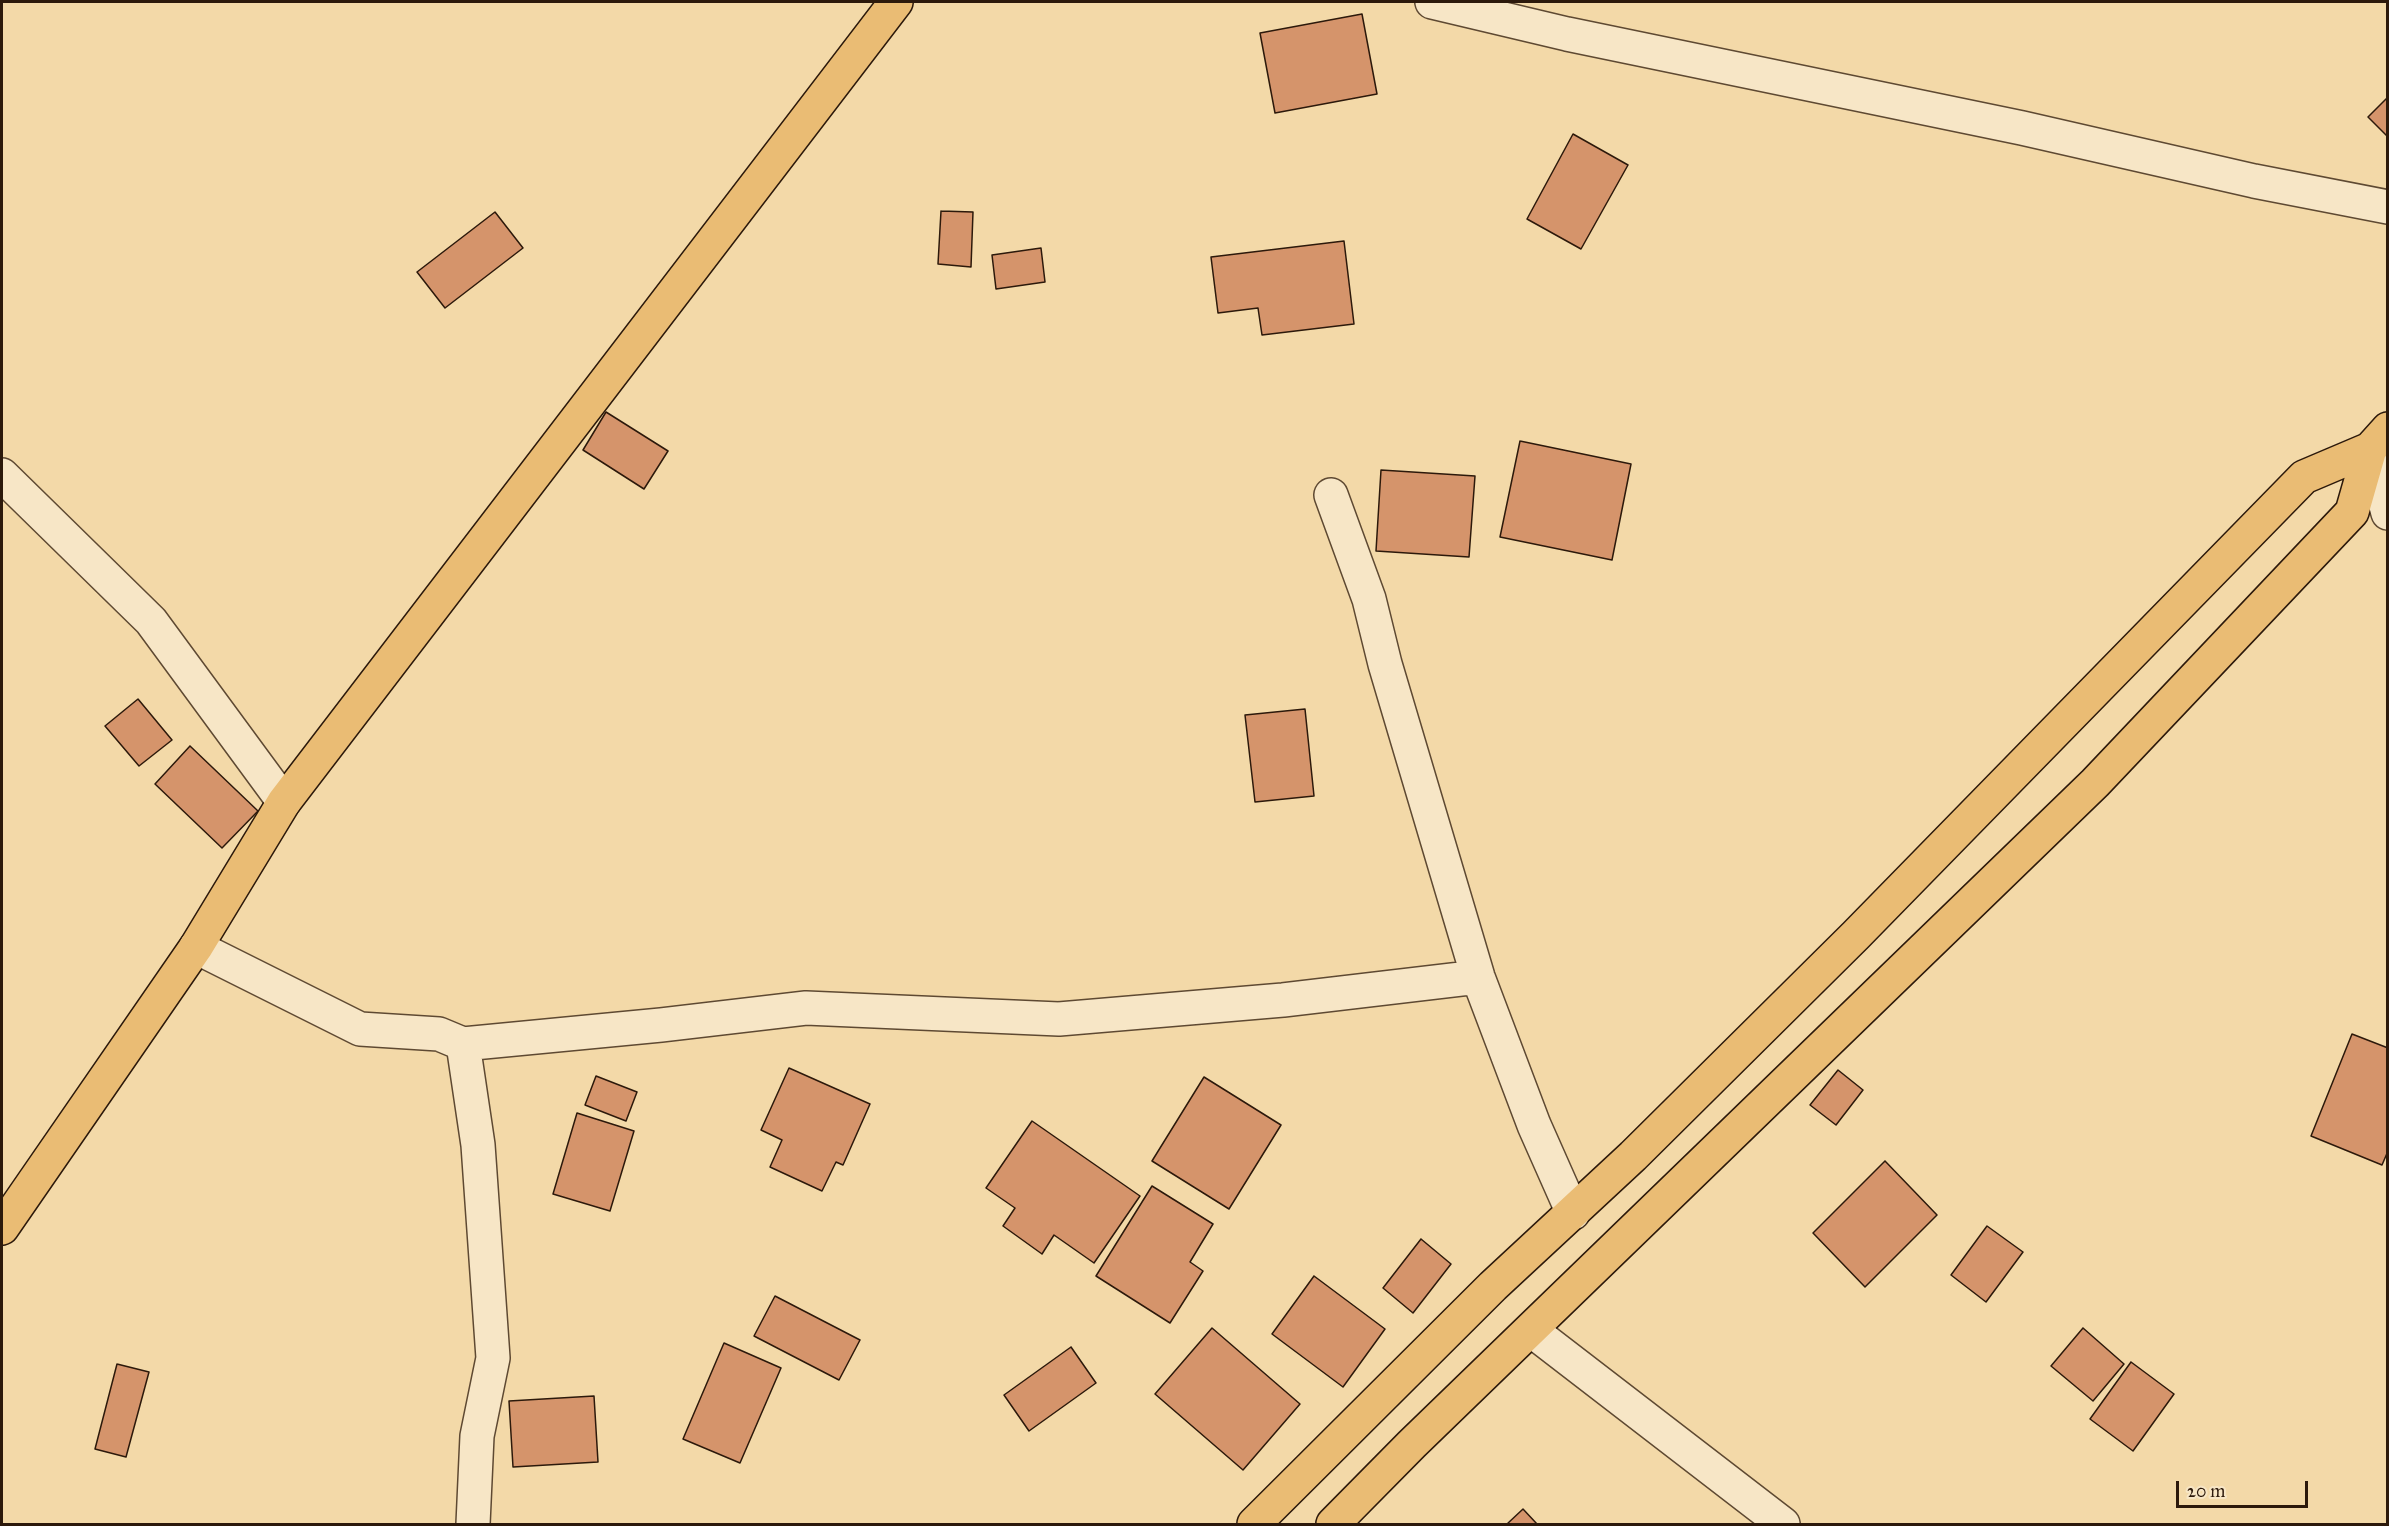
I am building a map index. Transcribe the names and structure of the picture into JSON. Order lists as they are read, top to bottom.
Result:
{
  "scale_bar": "20 m"
}
